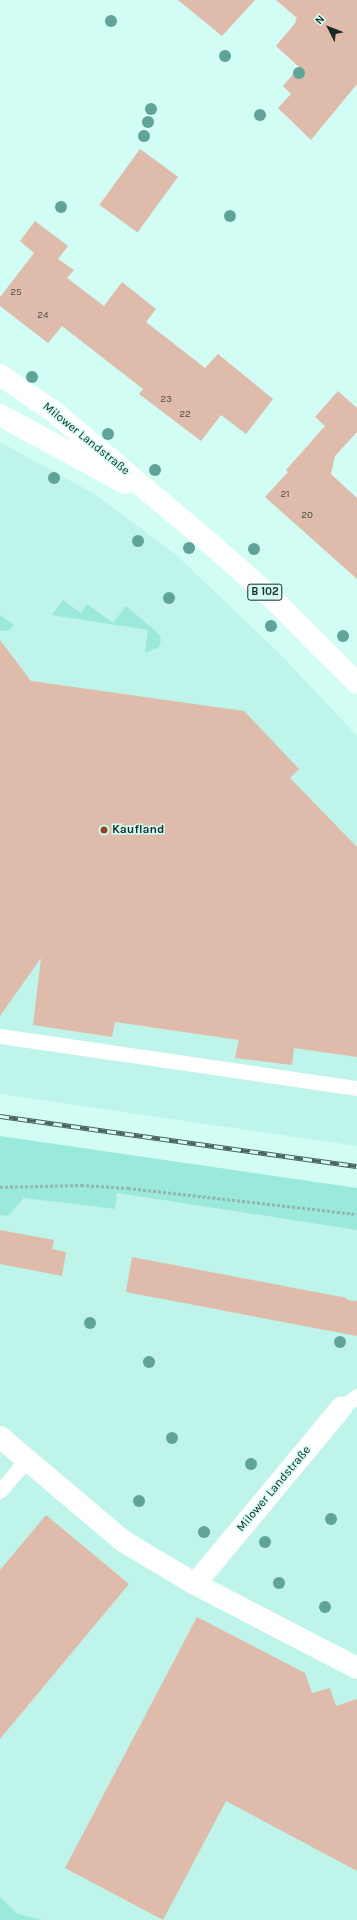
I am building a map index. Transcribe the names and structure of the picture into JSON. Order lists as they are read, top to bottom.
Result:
{
  "streets": {
    "main road": ["Milower Landstraße", "B 102"]
  },
  "places": ["Kaufland"],
  "house_numbers": [
    "25",
    "24",
    "23",
    "22",
    "21",
    "20"
  ],
  "north": "top left"
}
